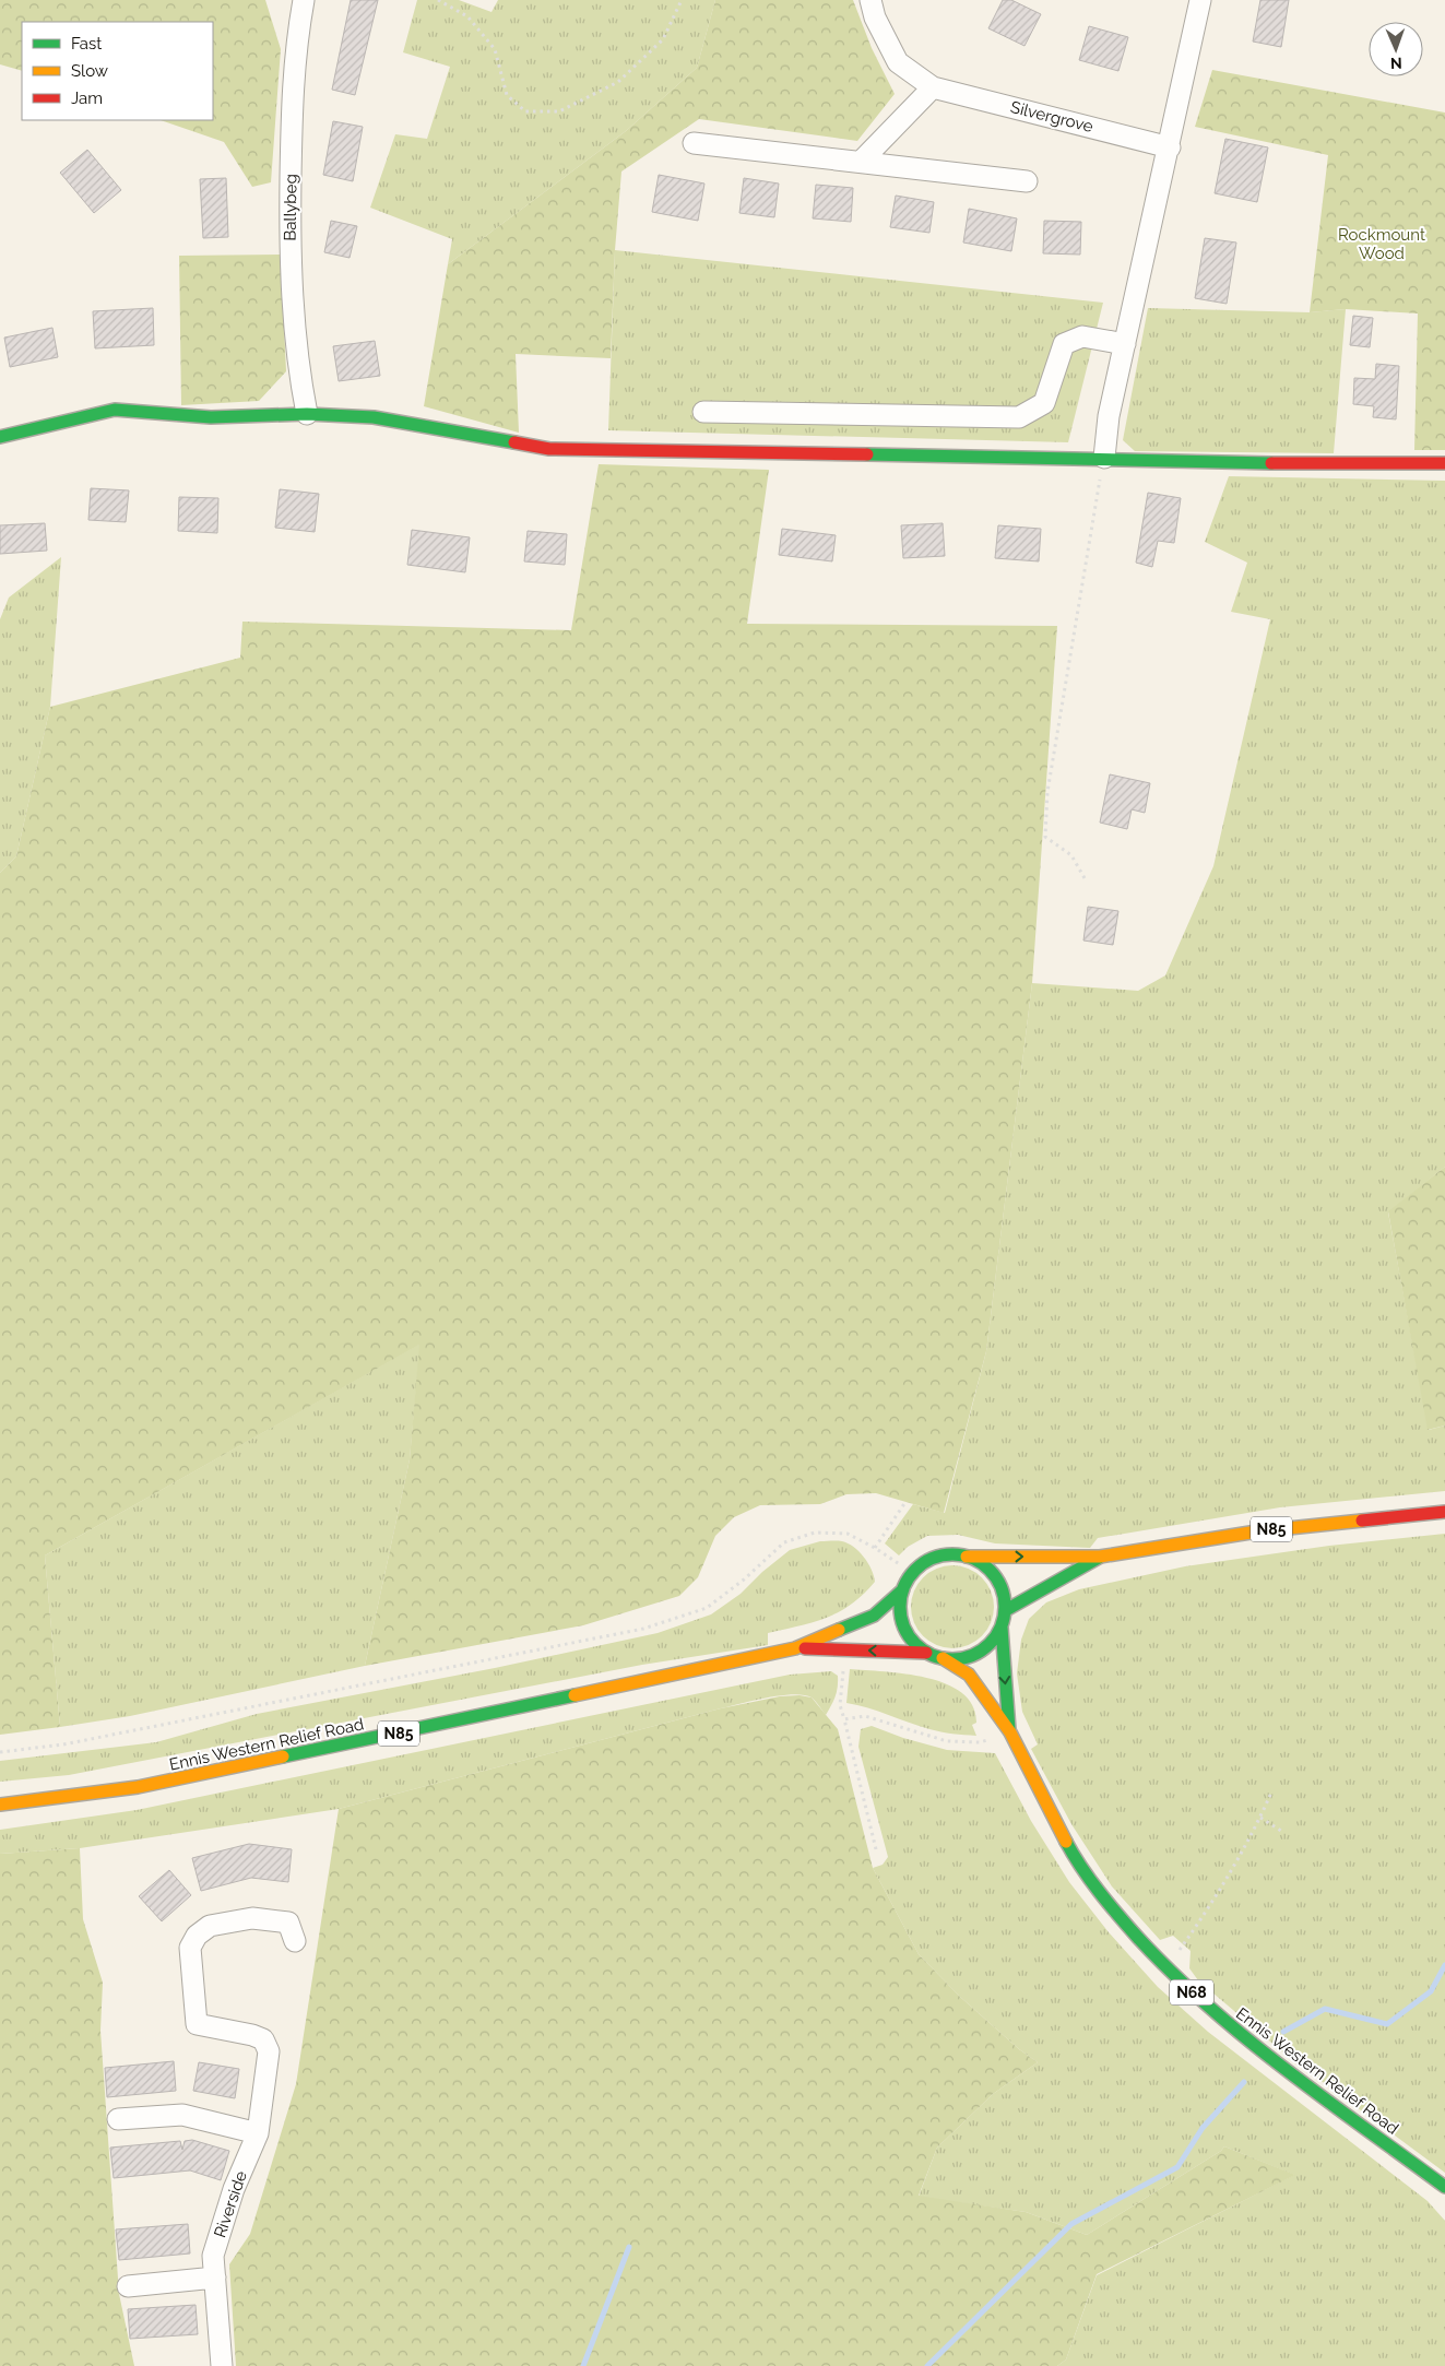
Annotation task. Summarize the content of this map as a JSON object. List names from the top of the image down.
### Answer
{
  "streets": {
    "main road": ["N85", "Ennis Western Relief Road", "N68"],
    "street": ["Silvergrove", "Ballybeg", "Riverside"]
  },
  "crossings": [
    ["N85", "Ennis Western Relief Road"]
  ],
  "parks": ["Rockmount Wood"],
  "legend": ["Fast", "Slow", "Jam"],
  "north": "bottom"
}
